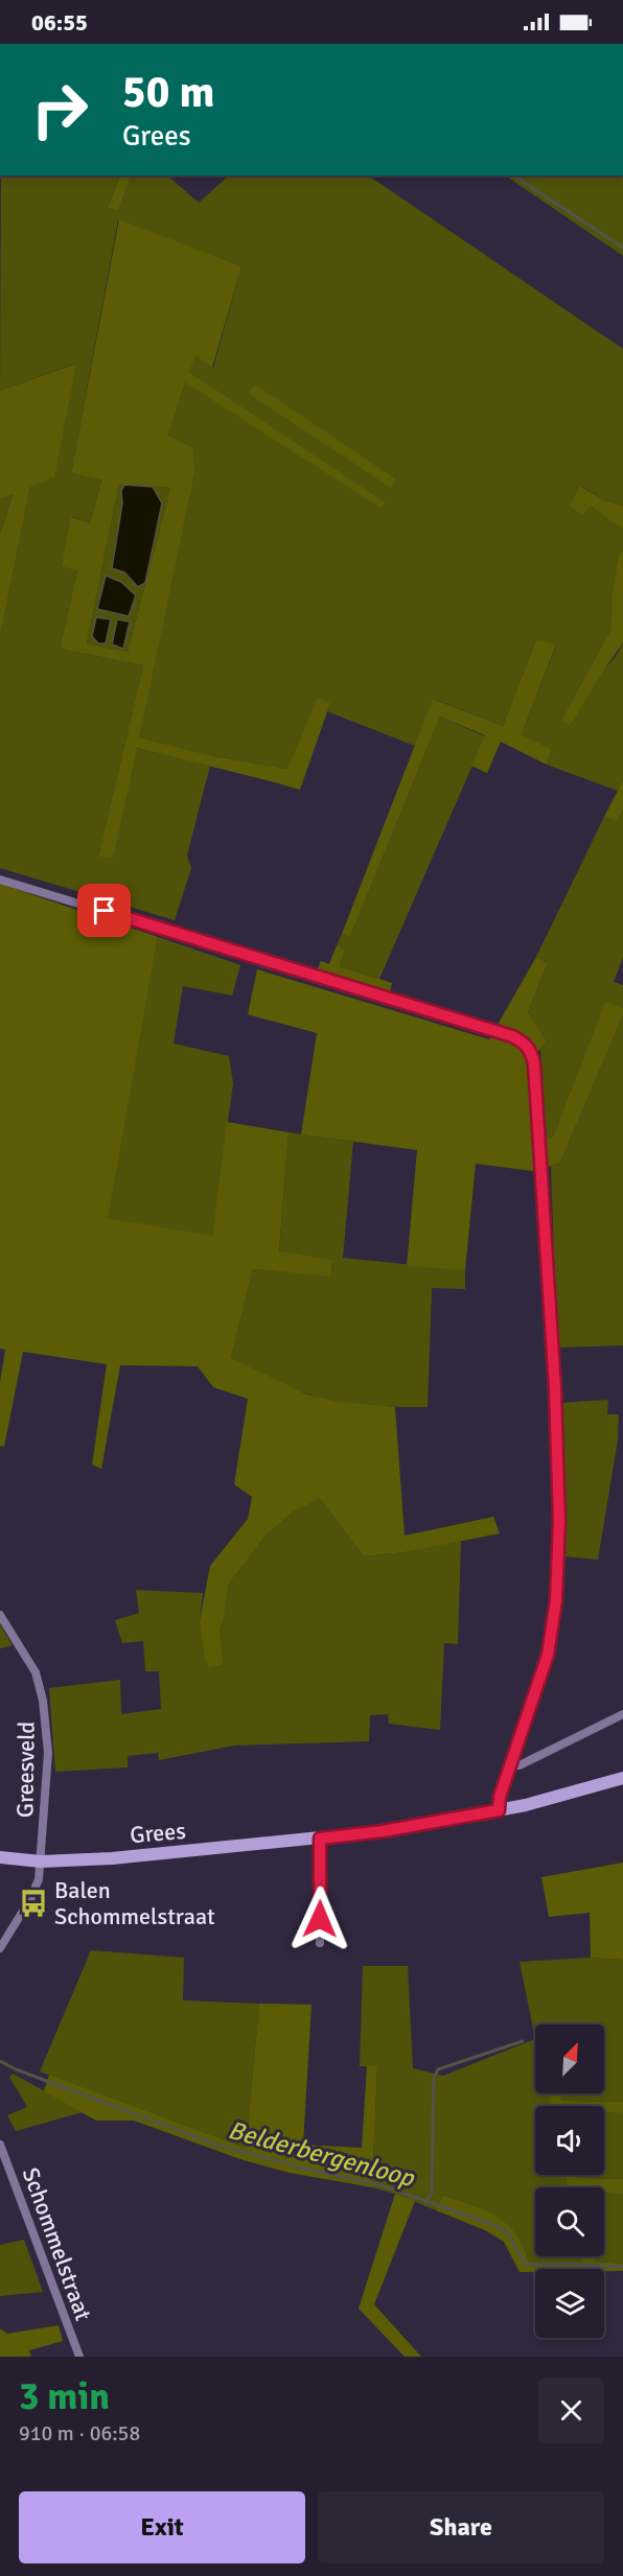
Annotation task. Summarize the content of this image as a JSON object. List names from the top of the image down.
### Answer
{
  "streets": {
    "street": ["Greesveld", "Grees", "Schommelstraat"]
  },
  "crossings": [
    ["Greesveld", "Grees"]
  ],
  "water": ["Belderbergenloop"],
  "places": {
    "bus stop": ["Balen Schommelstraat"]
  },
  "north": "top right",
  "page": {
    "status": "06:55",
    "turn": ["50 m", "Grees"],
    "heading": ["3 min", "910 m · 06:58"],
    "buttons": ["Exit", "Share"]
  }
}
